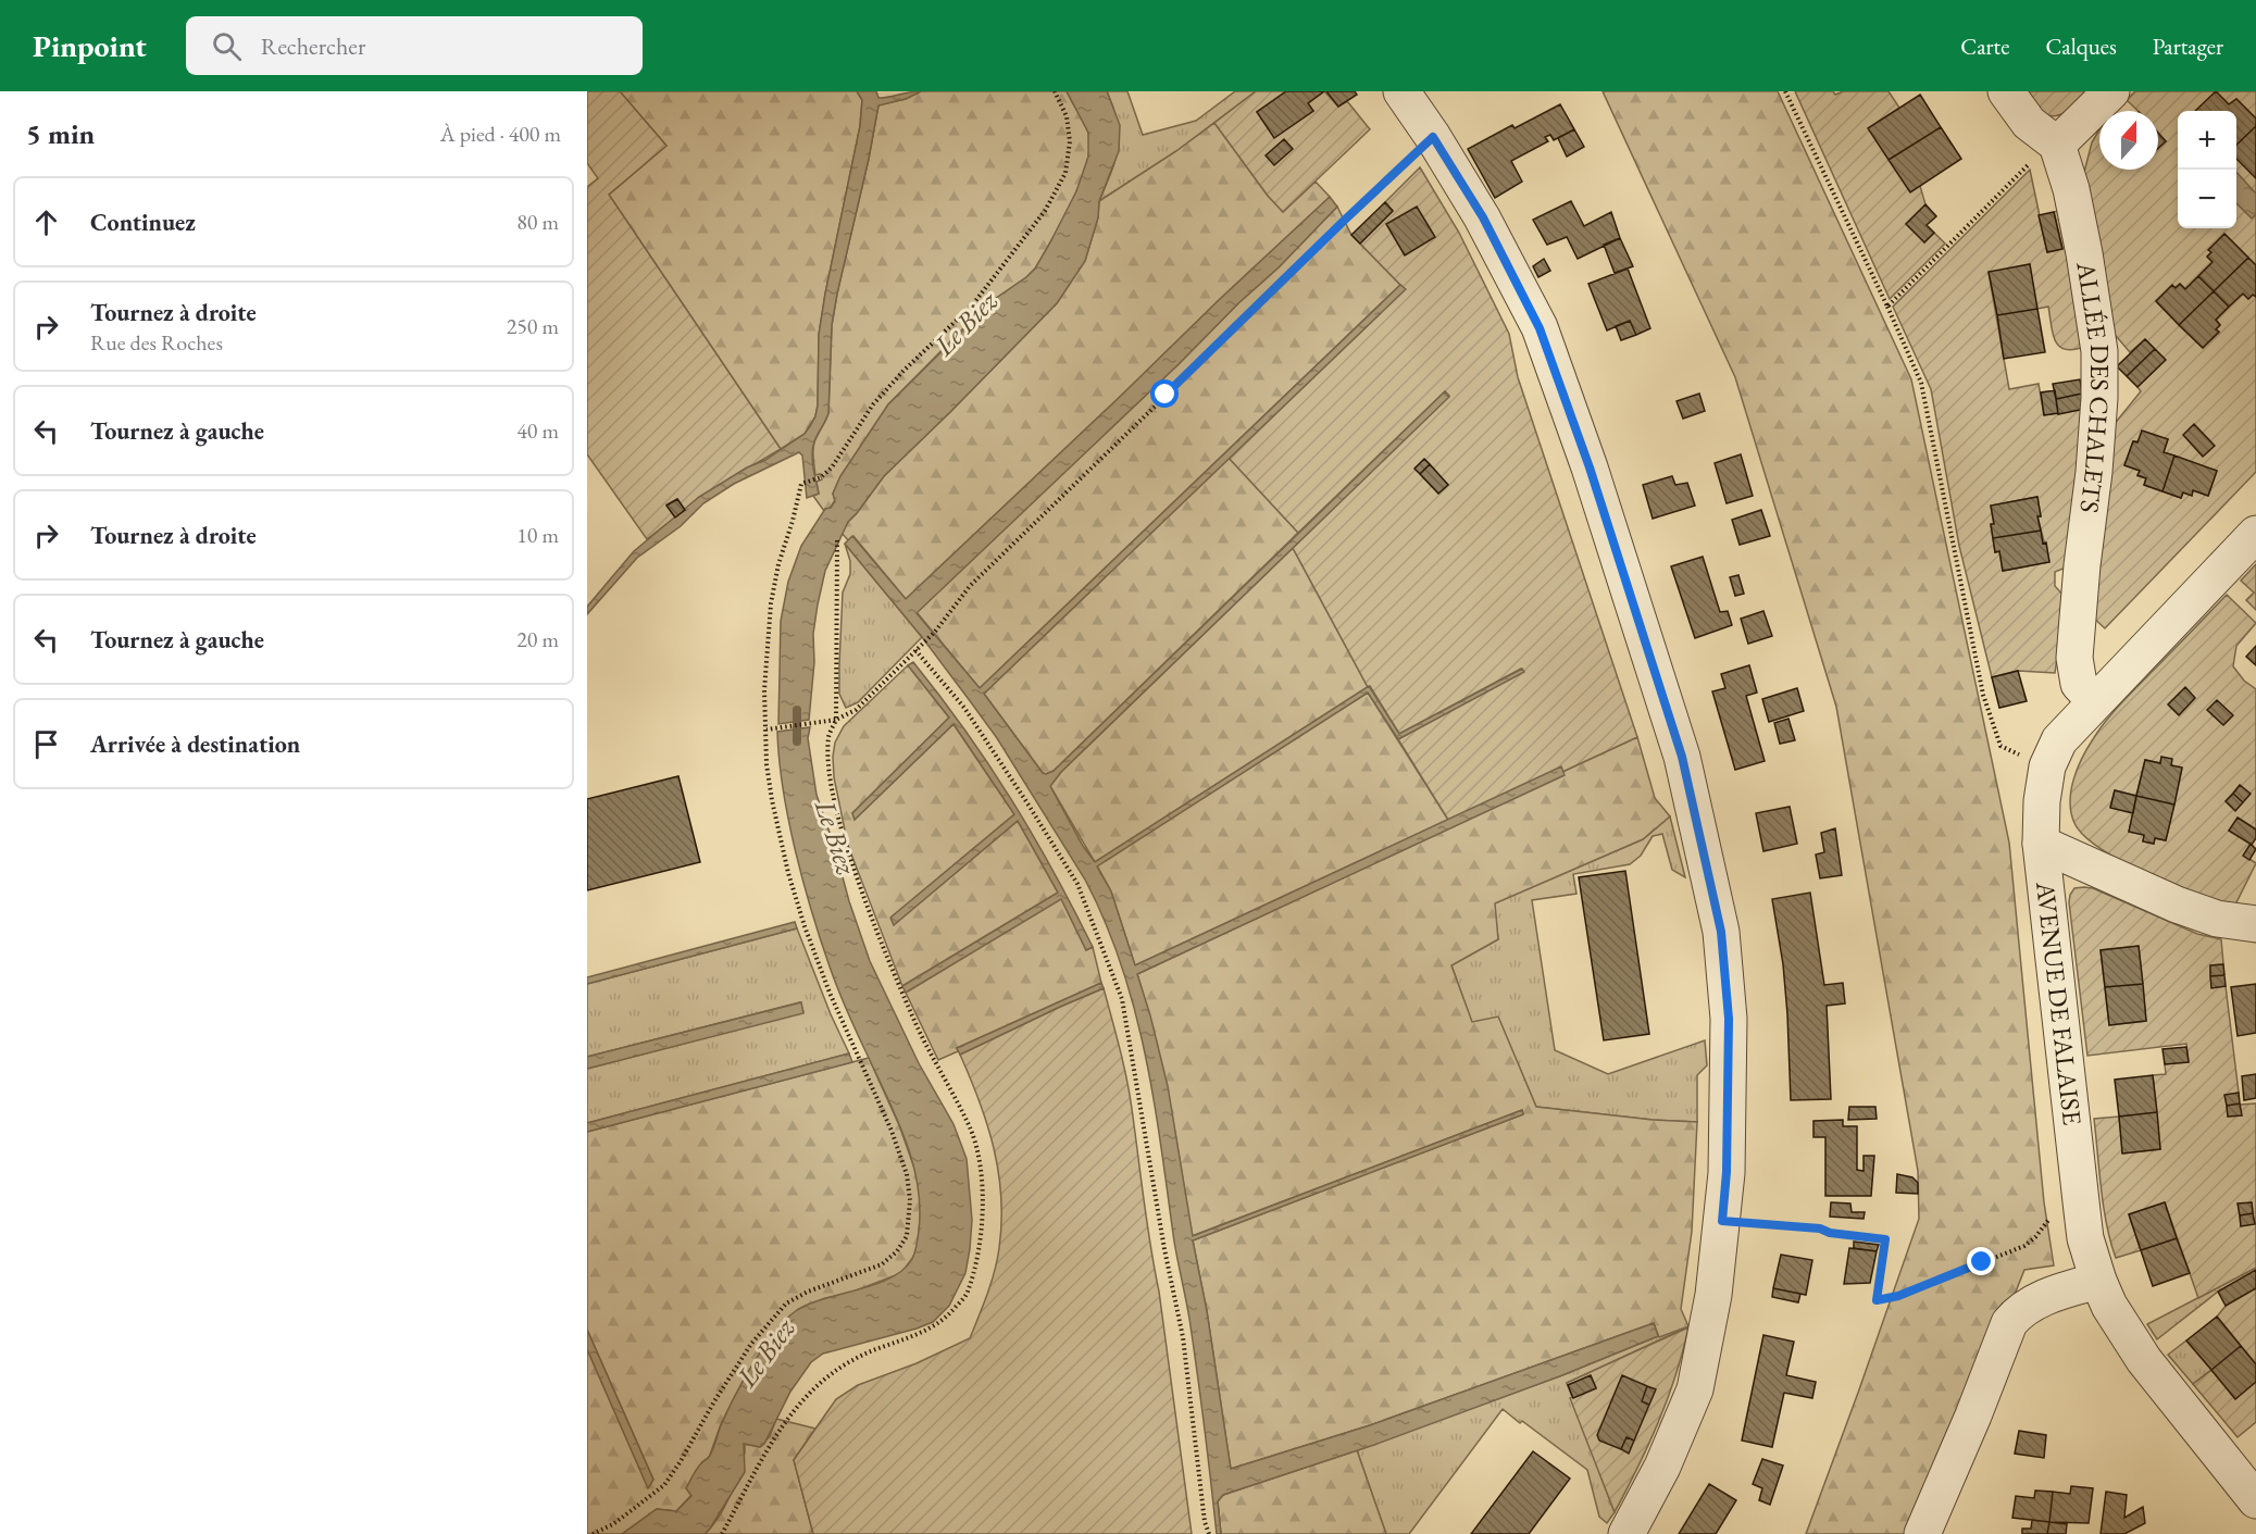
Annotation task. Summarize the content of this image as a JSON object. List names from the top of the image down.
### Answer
{
  "streets": {
    "street": ["ALLÉE DES CHALETS", "AVENUE DE FALAISE"]
  },
  "crossings": [
    ["ALLÉE DES CHALETS", "AVENUE DE FALAISE"]
  ],
  "water": ["Le Biez"],
  "north": "top",
  "page": {
    "header": "Pinpoint",
    "search": "Rechercher",
    "nav": ["Carte", "Calques", "Partager"],
    "heading": ["5 min", "À pied · 400 m"],
    "map_buttons": ["+", "−"],
    "list": [
      ["Continuez", "80 m"],
      ["Tournez à droite", "Rue des Roches", "250 m"],
      ["Tournez à gauche", "40 m"],
      ["Tournez à droite", "10 m"],
      ["Tournez à gauche", "20 m"],
      "Arrivée à destination"
    ]
  }
}
